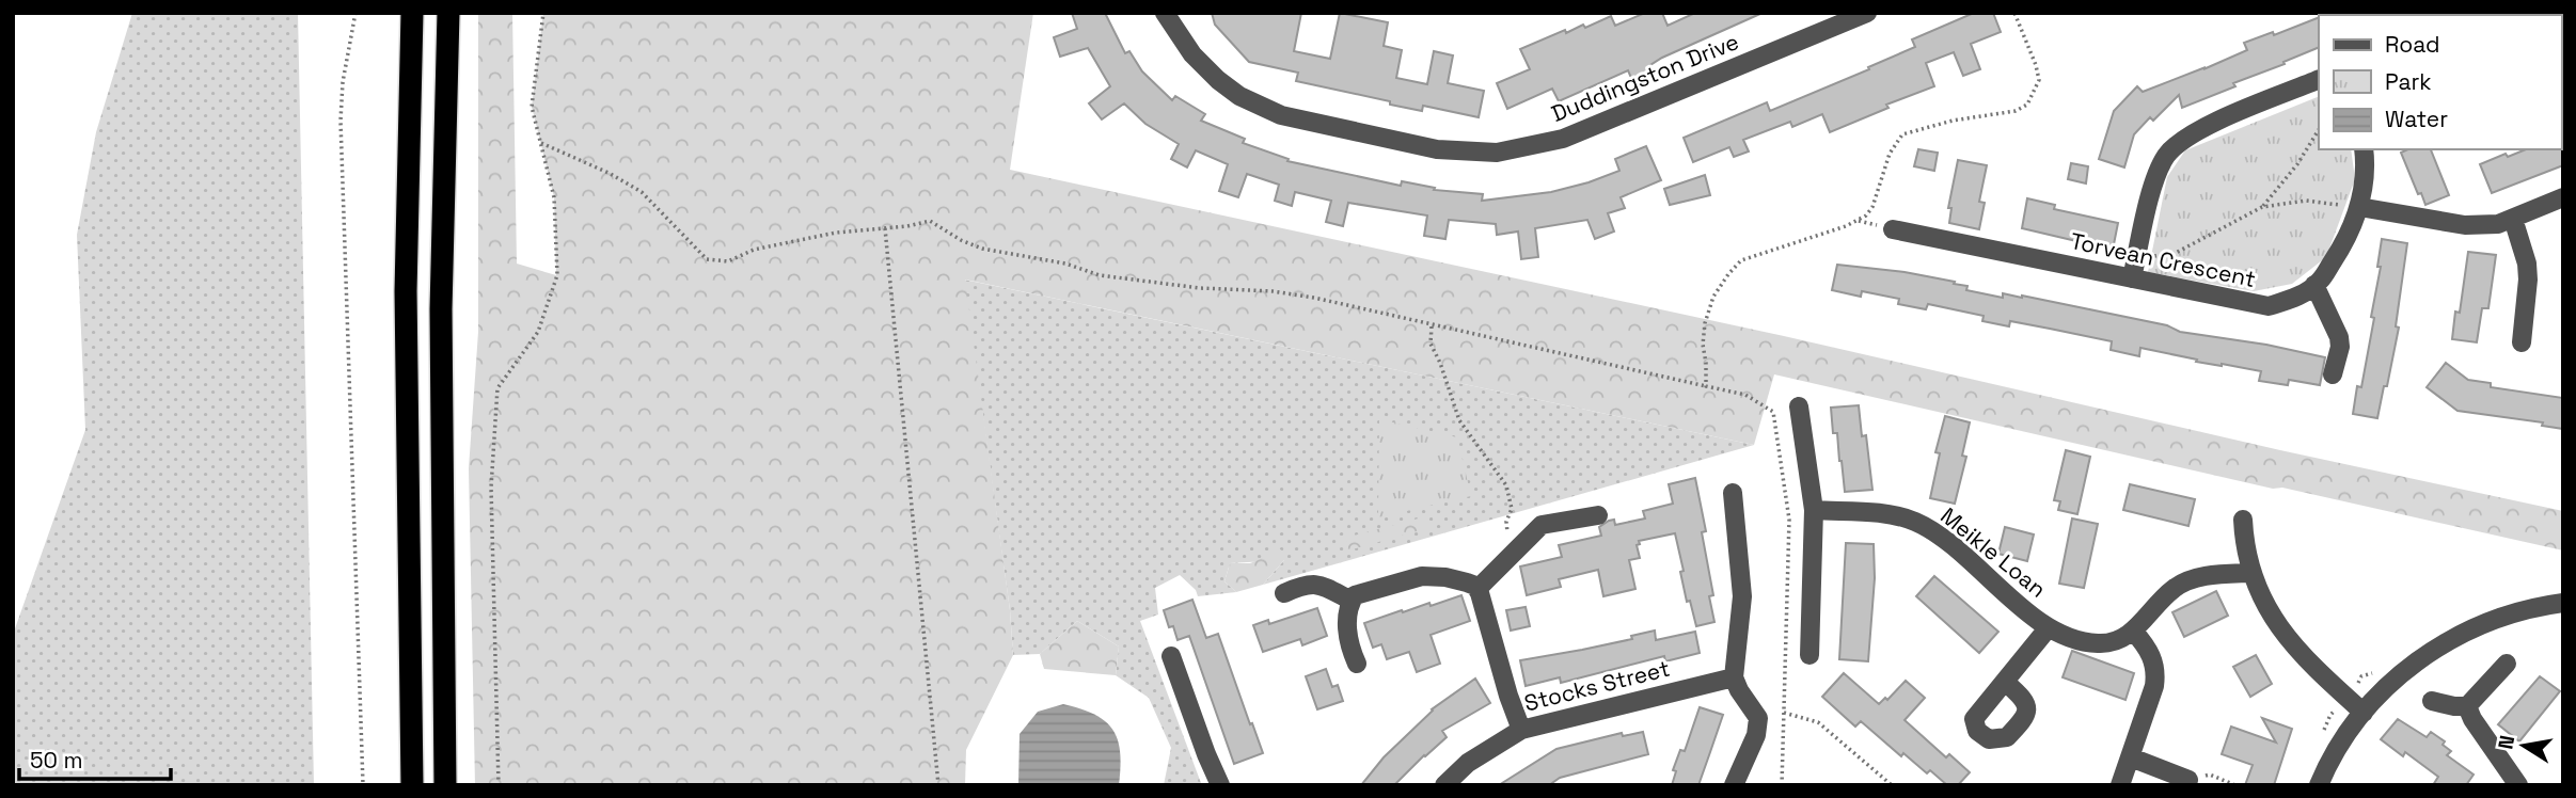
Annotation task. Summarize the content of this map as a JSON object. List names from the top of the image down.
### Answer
{
  "streets": {
    "street": [
      "Duddingston Drive",
      "Torvean Crescent",
      "Meikle Loan",
      "Stocks Street"
    ]
  },
  "legend": ["Road", "Park", "Water"],
  "scale_bar": "50 m",
  "north": "left"
}
